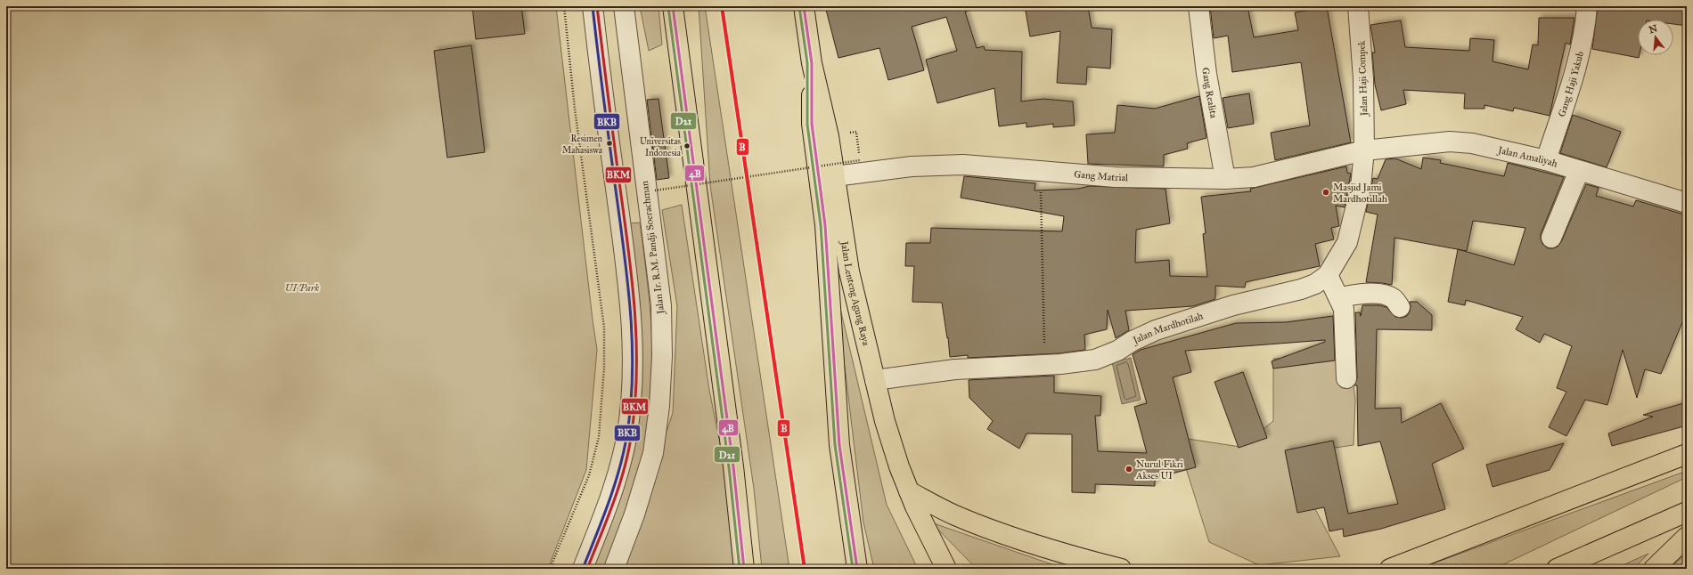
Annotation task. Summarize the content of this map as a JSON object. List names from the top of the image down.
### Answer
{
  "streets": {
    "main road": ["Jalan Lenteng Agung Raya"],
    "street": [
      "Jalan Haji Compek",
      "Gang Haji Yakub",
      "Gang Realita",
      "Jalan Amaliyah",
      "Gang Matrial",
      "Jalan Ir. R.M. Pandji Soerachman",
      "Jalan Mardhotilah"
    ]
  },
  "crossings": [
    ["Jalan Haji Compek", "Jalan Amaliyah"],
    ["Jalan Haji Compek", "Gang Matrial"],
    ["Jalan Haji Compek", "Jalan Mardhotilah"],
    ["Gang Haji Yakub", "Jalan Amaliyah"],
    ["Gang Realita", "Gang Matrial"],
    ["Jalan Amaliyah", "Gang Matrial"],
    ["Jalan Amaliyah", "Jalan Mardhotilah"],
    ["Gang Matrial", "Jalan Lenteng Agung Raya"],
    ["Gang Matrial", "Jalan Mardhotilah"],
    ["Jalan Lenteng Agung Raya", "Jalan Mardhotilah"]
  ],
  "parks": ["UI Park"],
  "places": [
    "Resimen Mahasiswa",
    "Universitas Indonesia",
    "Masjid Jami Mardhotillah",
    "Nurul Fikri Akses UI"
  ],
  "lines": [
    "transit line B",
    "transit line BKB",
    "transit line BKM",
    "transit line 4B",
    "transit line D21"
  ],
  "north": "top"
}
